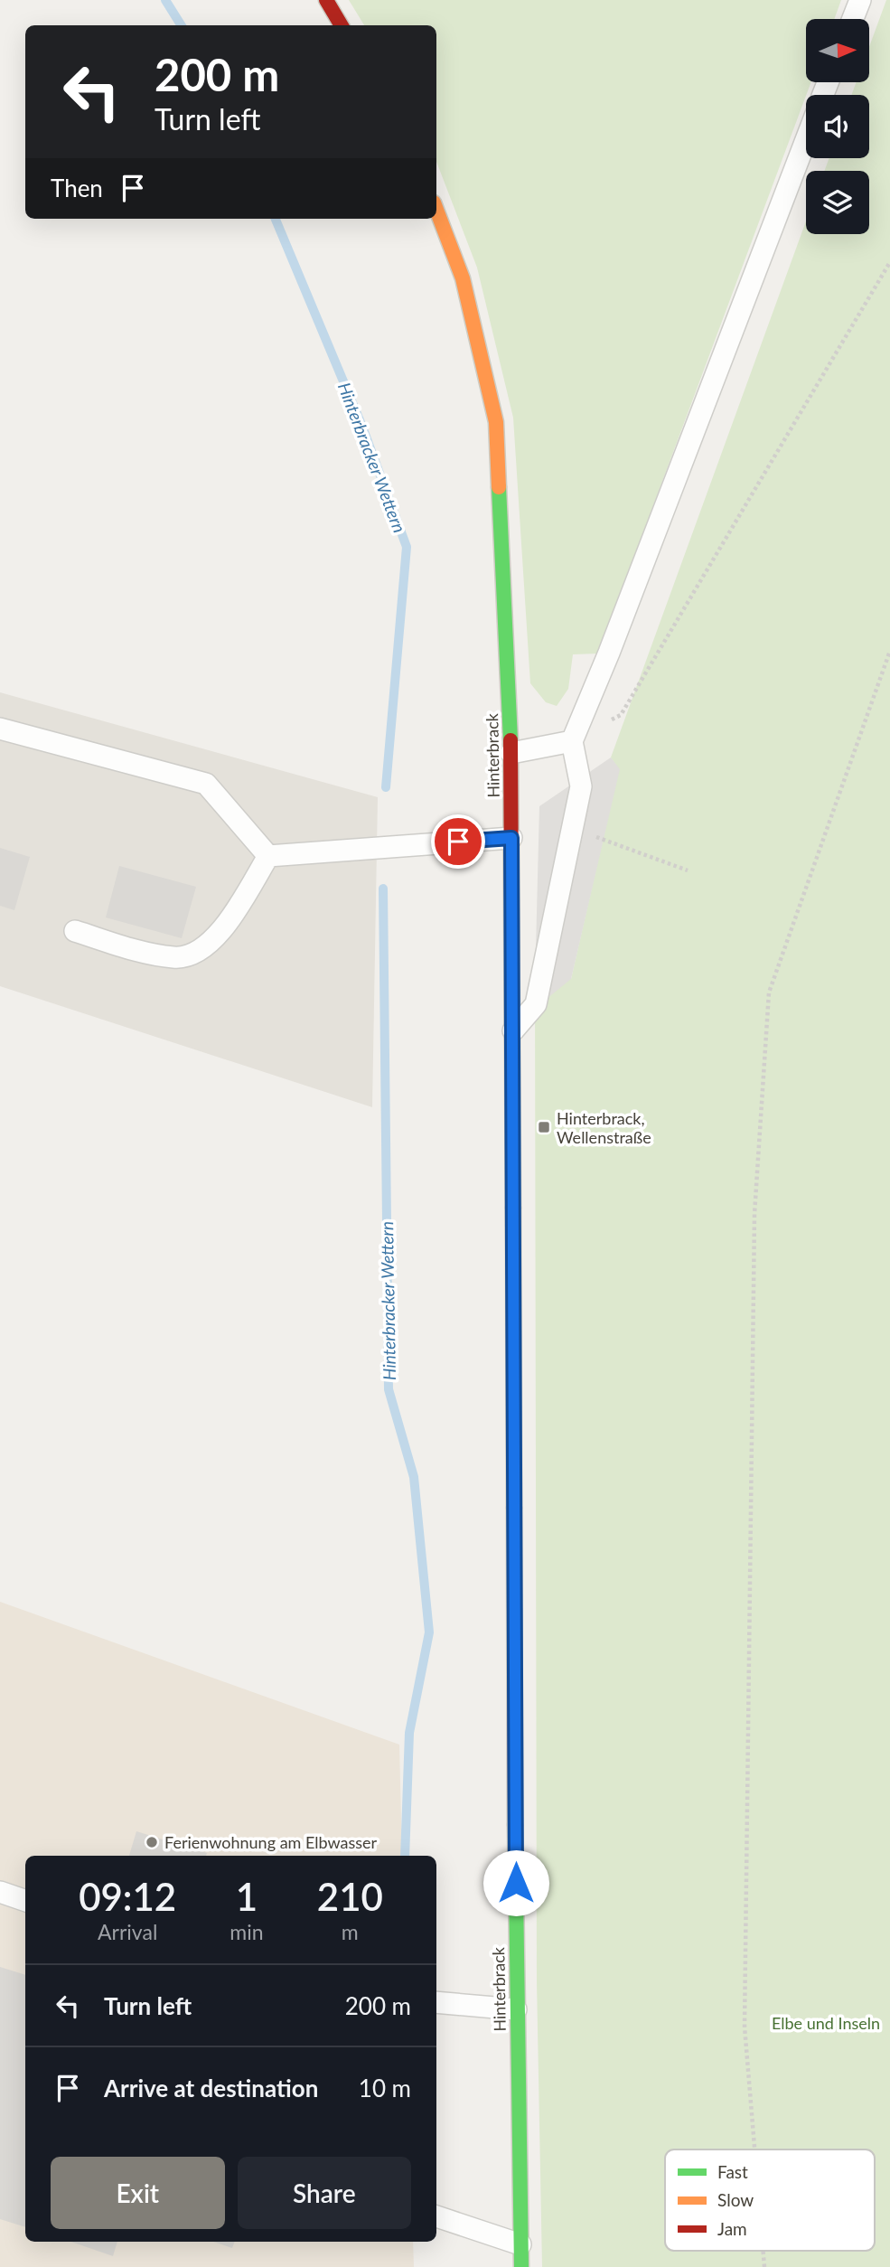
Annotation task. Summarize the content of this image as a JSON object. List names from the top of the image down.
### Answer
{
  "streets": {
    "street": ["Hinterbrack"]
  },
  "water": ["Hinterbracker Wettern"],
  "parks": ["Elbe und Inseln"],
  "places": {
    "transit": ["Hinterbrack, Wellenstraße"],
    "other": ["Ferienwohnung am Elbwasser"]
  },
  "legend": ["Fast", "Slow", "Jam"],
  "north": "right",
  "page": {
    "turn": ["200 m", "Turn left"],
    "then": "Then",
    "eta": [
      "09:12",
      "Arrival",
      "1",
      "min",
      "210",
      "m"
    ],
    "list": [
      {
        "name": "Turn left",
        "value": "200 m"
      },
      {
        "name": "Arrive at destination",
        "value": "10 m"
      }
    ],
    "buttons": ["Exit", "Share"]
  }
}
